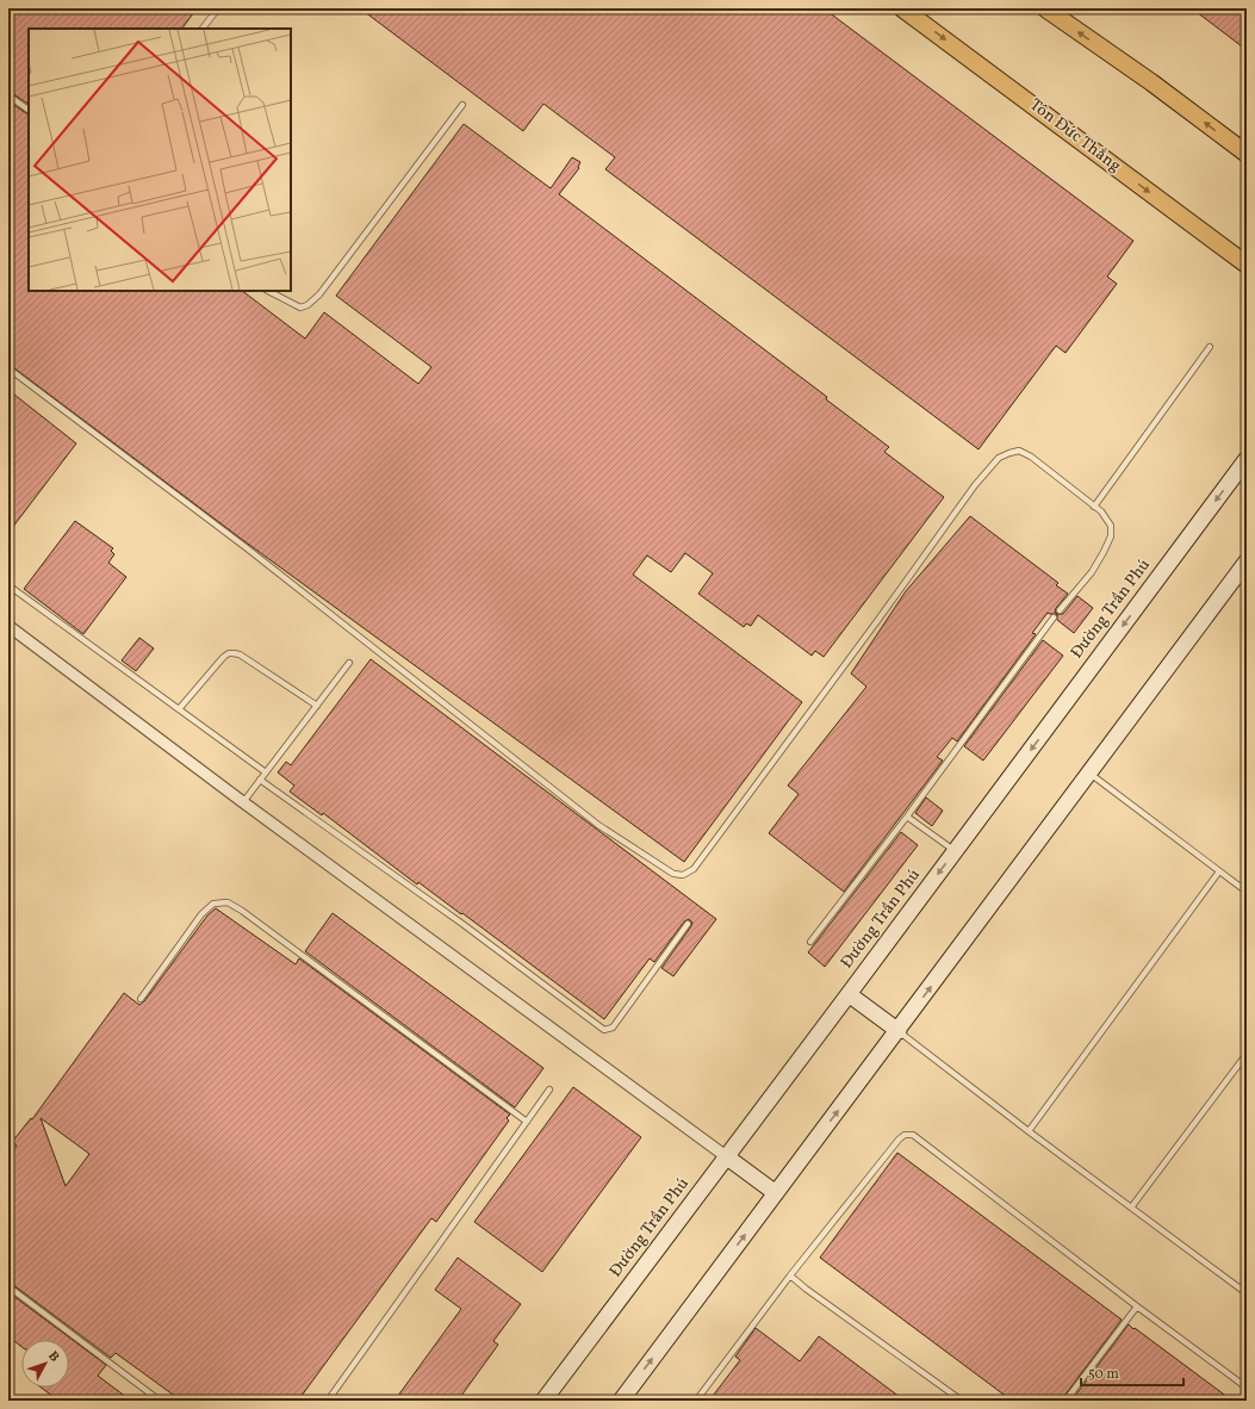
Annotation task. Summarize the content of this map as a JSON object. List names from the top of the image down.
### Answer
{
  "streets": {
    "main road": ["Tôn Đức Thắng", "Đường Trần Phú"]
  },
  "scale_bar": "50 m",
  "north": "top right"
}
